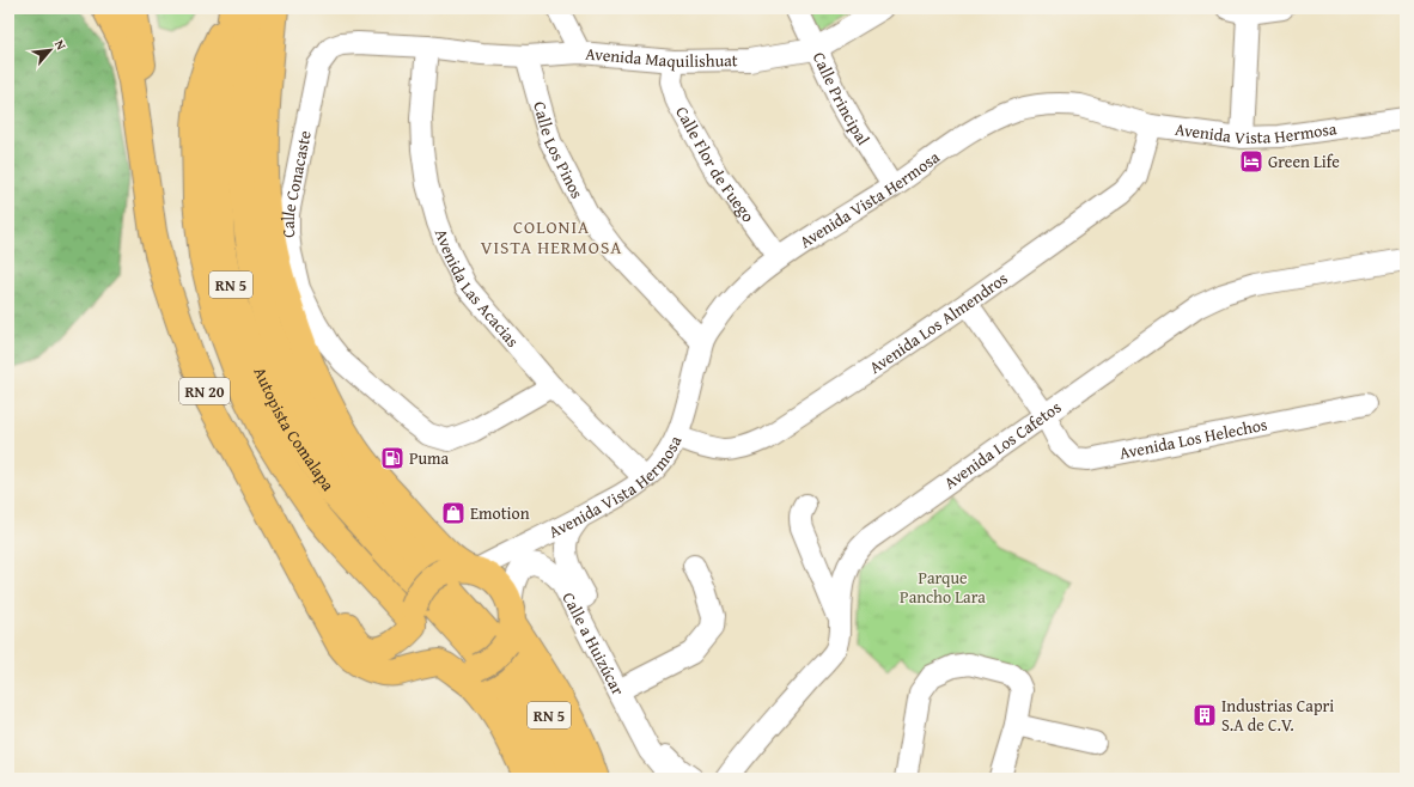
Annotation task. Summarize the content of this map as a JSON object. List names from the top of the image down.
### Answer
{
  "streets": {
    "highway": ["RN 5", "RN 20", "Autopista Comalapa"],
    "street": [
      "Avenida Maquilishuat",
      "Calle Principal",
      "Avenida Vista Hermosa",
      "Calle Los Pinos",
      "Calle Flor de Fuego",
      "Calle Conacaste",
      "Avenida Las Acacias",
      "Avenida Los Almendros",
      "Avenida Los Helechos",
      "Avenida Los Cafetos",
      "Calle a Huizúcar"
    ]
  },
  "crossings": [
    ["Avenida Maquilishuat", "Calle Principal"],
    ["Avenida Maquilishuat", "Calle Los Pinos"],
    ["Avenida Maquilishuat", "Calle Flor de Fuego"],
    ["Avenida Maquilishuat", "Calle Conacaste"],
    ["Avenida Maquilishuat", "Avenida Las Acacias"],
    ["Calle Principal", "Avenida Vista Hermosa"],
    ["Avenida Vista Hermosa", "Calle Los Pinos"],
    ["Avenida Vista Hermosa", "Calle Flor de Fuego"],
    ["Avenida Vista Hermosa", "Avenida Las Acacias"],
    ["Avenida Vista Hermosa", "Avenida Los Almendros"],
    ["Avenida Vista Hermosa", "RN 20"],
    ["Avenida Vista Hermosa", "Calle a Huizúcar"],
    ["Calle Conacaste", "Avenida Las Acacias"],
    ["Avenida Los Almendros", "Avenida Los Helechos"],
    ["RN 20", "Calle a Huizúcar"],
    ["Avenida Los Helechos", "Avenida Los Cafetos"]
  ],
  "districts": ["COLONIA VISTA HERMOSA"],
  "parks": ["Parque Pancho Lara"],
  "places": {
    "hotel": ["Green Life"],
    "fuel station": ["Puma"],
    "shop": ["Emotion"],
    "building": ["Industrias Capri S.A de C.V."]
  },
  "north": "top right"
}
